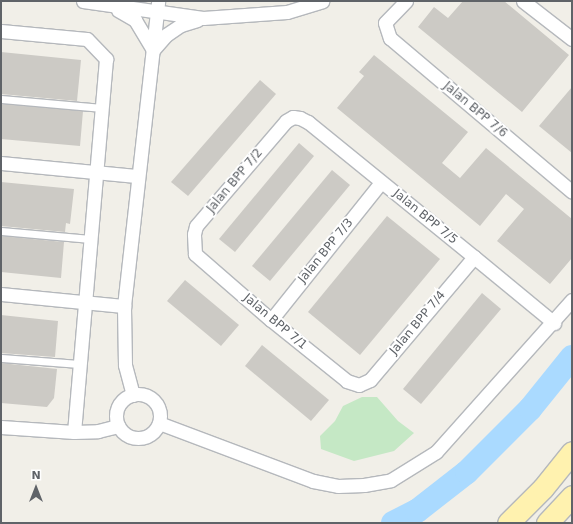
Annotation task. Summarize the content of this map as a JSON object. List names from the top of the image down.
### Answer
{
  "streets": {
    "street": [
      "Jalan BPP 7/6",
      "Jalan BPP 7/2",
      "Jalan BPP 7/5",
      "Jalan BPP 7/3",
      "Jalan BPP 7/1",
      "Jalan BPP 7/4"
    ]
  },
  "crossings": [
    ["Jalan BPP 7/2", "Jalan BPP 7/5"],
    ["Jalan BPP 7/2", "Jalan BPP 7/1"],
    ["Jalan BPP 7/5", "Jalan BPP 7/3"],
    ["Jalan BPP 7/5", "Jalan BPP 7/4"],
    ["Jalan BPP 7/3", "Jalan BPP 7/1"],
    ["Jalan BPP 7/1", "Jalan BPP 7/4"]
  ],
  "north": "top"
}
